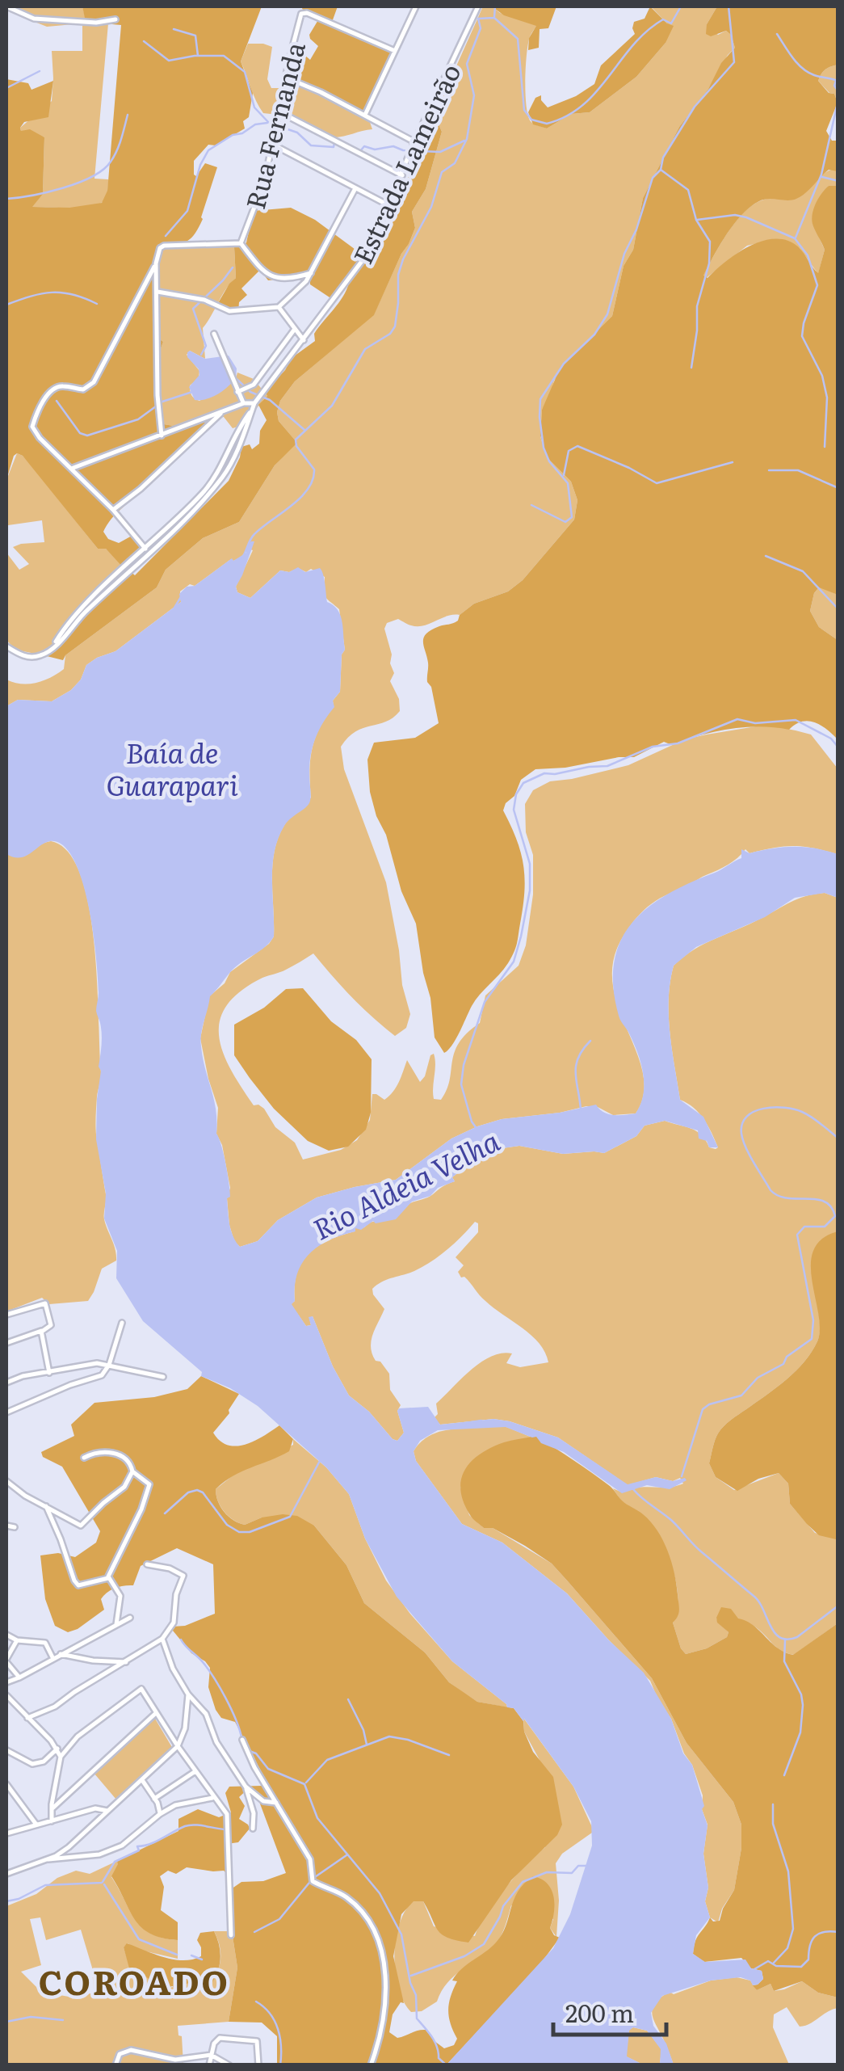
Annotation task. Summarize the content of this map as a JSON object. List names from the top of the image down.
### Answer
{
  "streets": {
    "street": ["Rua Fernanda", "Estrada Lameirão"]
  },
  "districts": ["COROADO"],
  "water": ["Baía de Guarapari", "Rio Aldeia Velha"],
  "scale_bar": "200 m"
}
